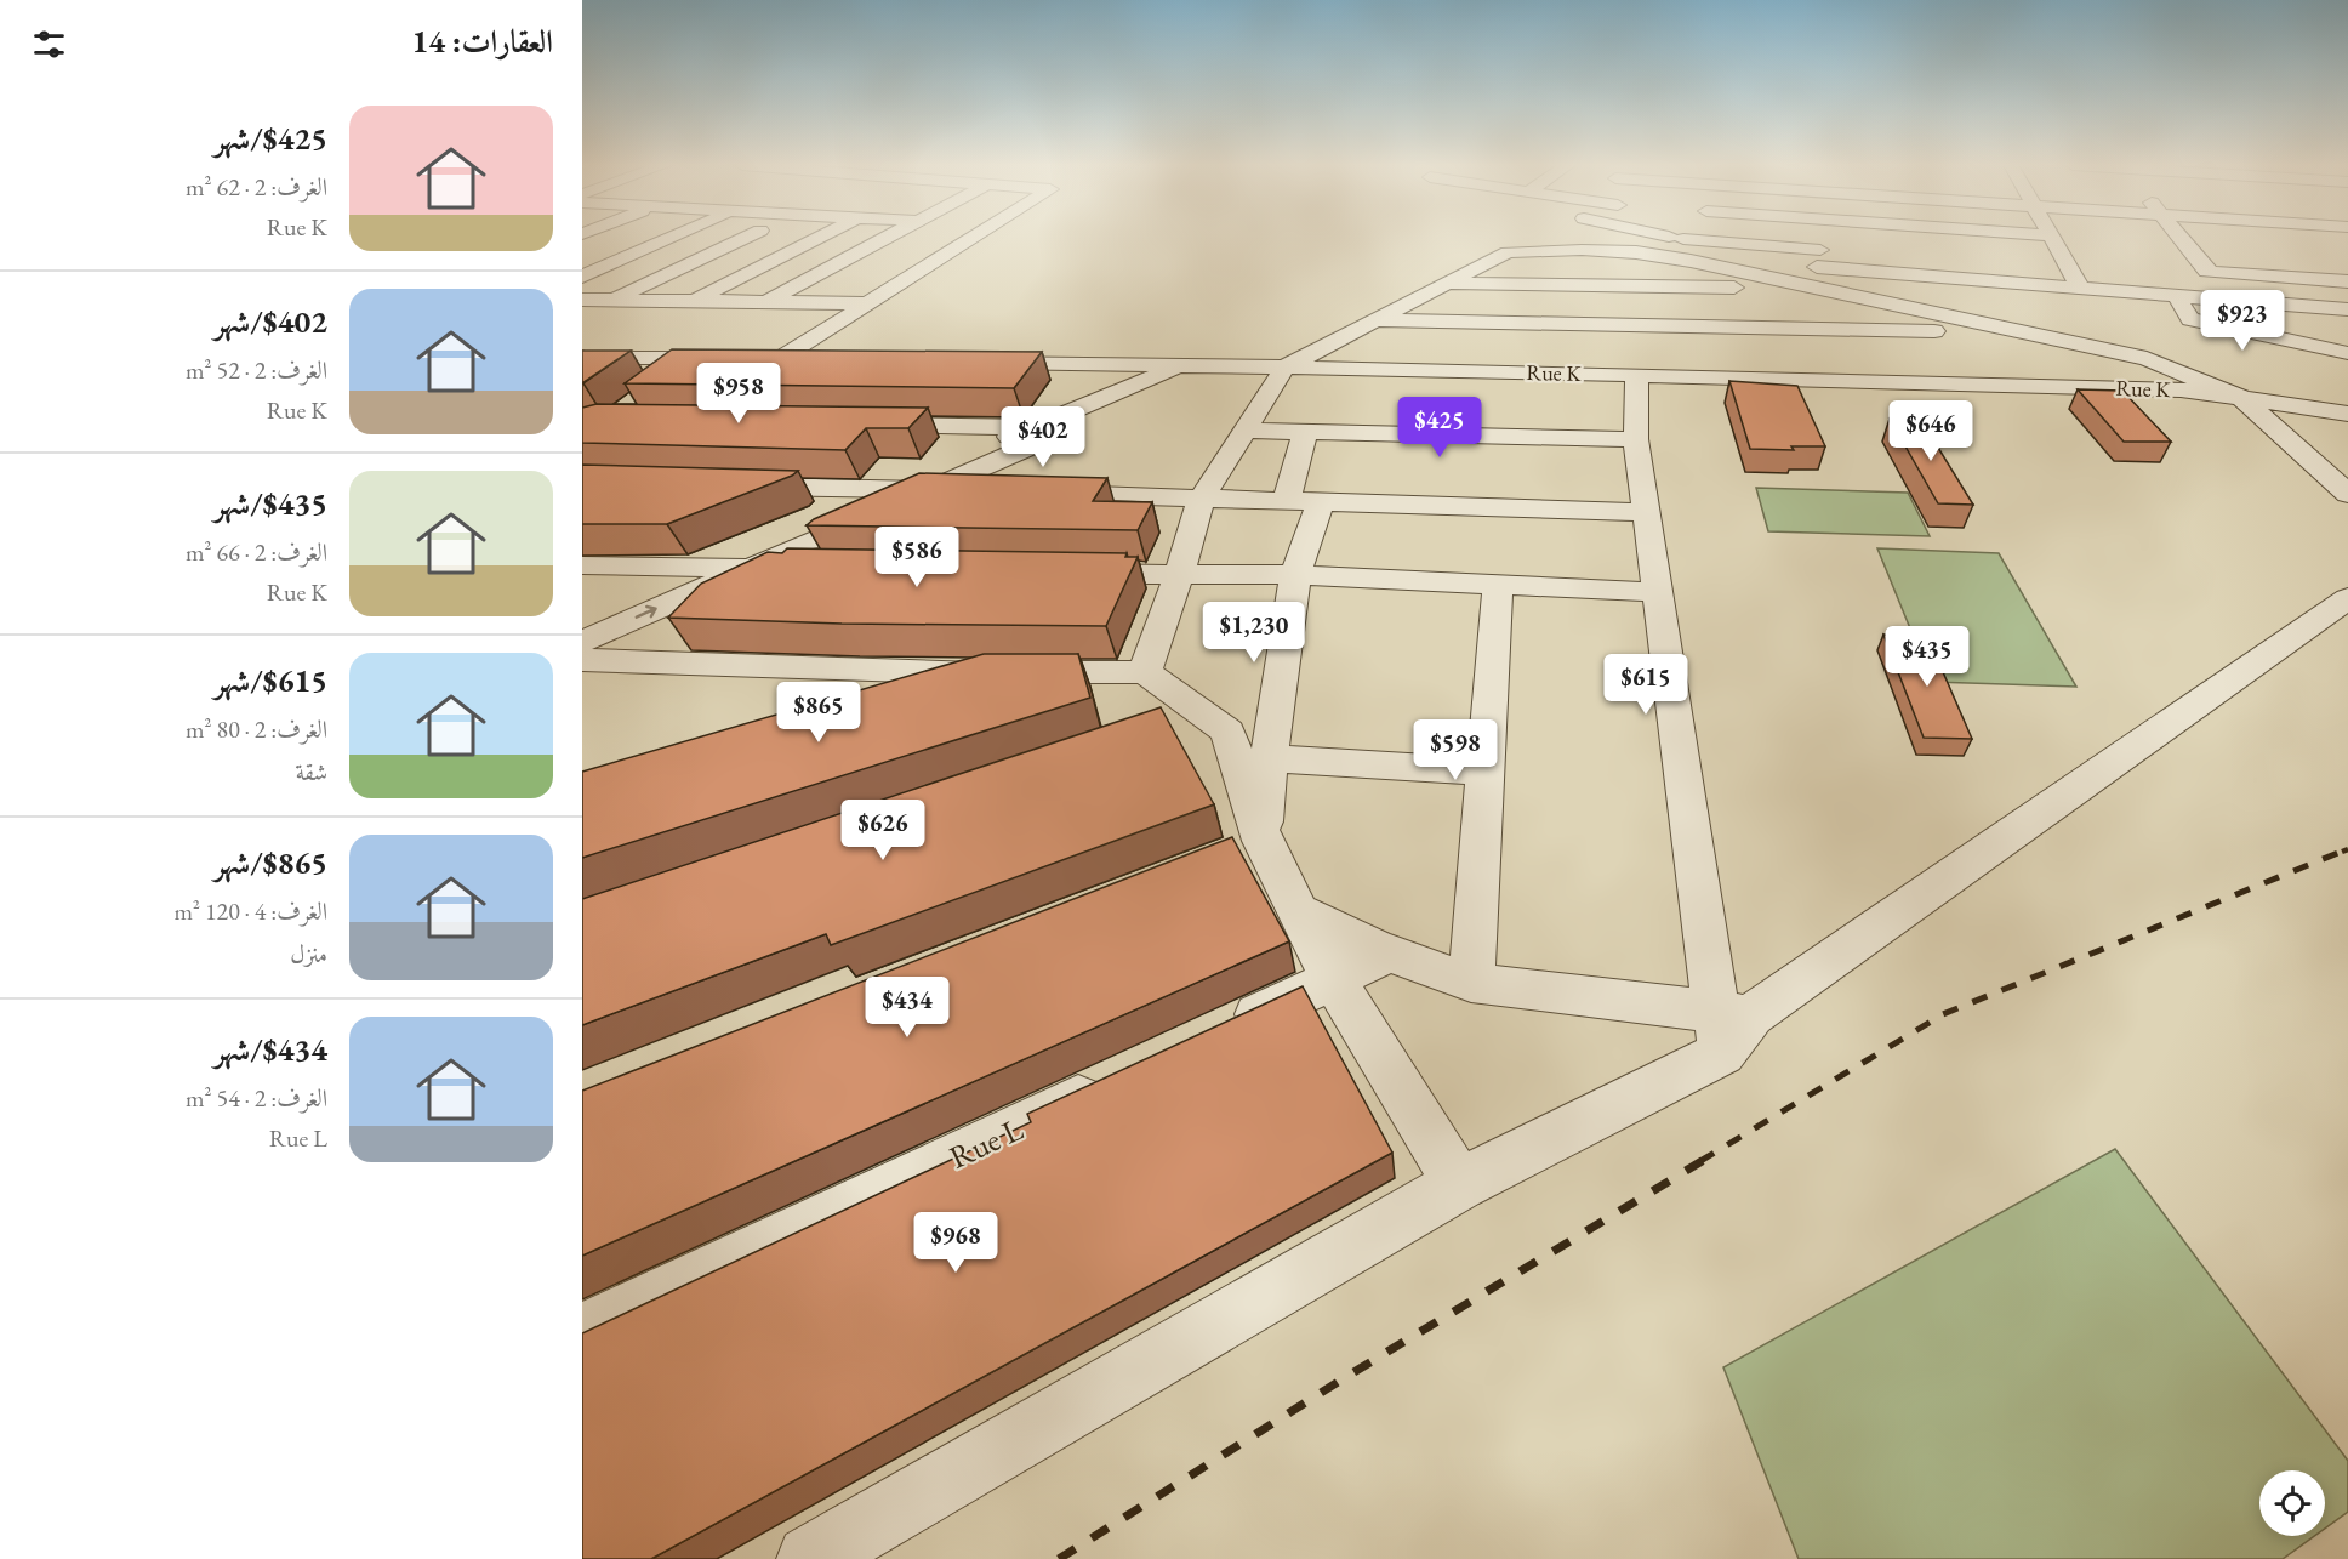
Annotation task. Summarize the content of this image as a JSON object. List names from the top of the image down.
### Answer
{
  "streets": {
    "street": ["Rue K", "Rue L"]
  },
  "page": {
    "heading": "العقارات: 14",
    "list": [
      {
        "name": "$425/شهر",
        "note": "الغرف: 2 · 62 m² · Rue K"
      },
      {
        "name": "$402/شهر",
        "note": "الغرف: 2 · 52 m² · Rue K"
      },
      {
        "name": "$435/شهر",
        "note": "الغرف: 2 · 66 m² · Rue K"
      },
      {
        "name": "$615/شهر",
        "note": "الغرف: 2 · 80 m² · شقة"
      },
      {
        "name": "$865/شهر",
        "note": "الغرف: 4 · 120 m² · منزل"
      },
      {
        "name": "$434/شهر",
        "note": "الغرف: 2 · 54 m² · Rue L"
      }
    ],
    "price": [
      "$923",
      "$958",
      "$425",
      "$646",
      "$402",
      "$586",
      "$1,230",
      "$435",
      "$615",
      "$865",
      "$598",
      "$626",
      "$434",
      "$968"
    ]
  }
}
